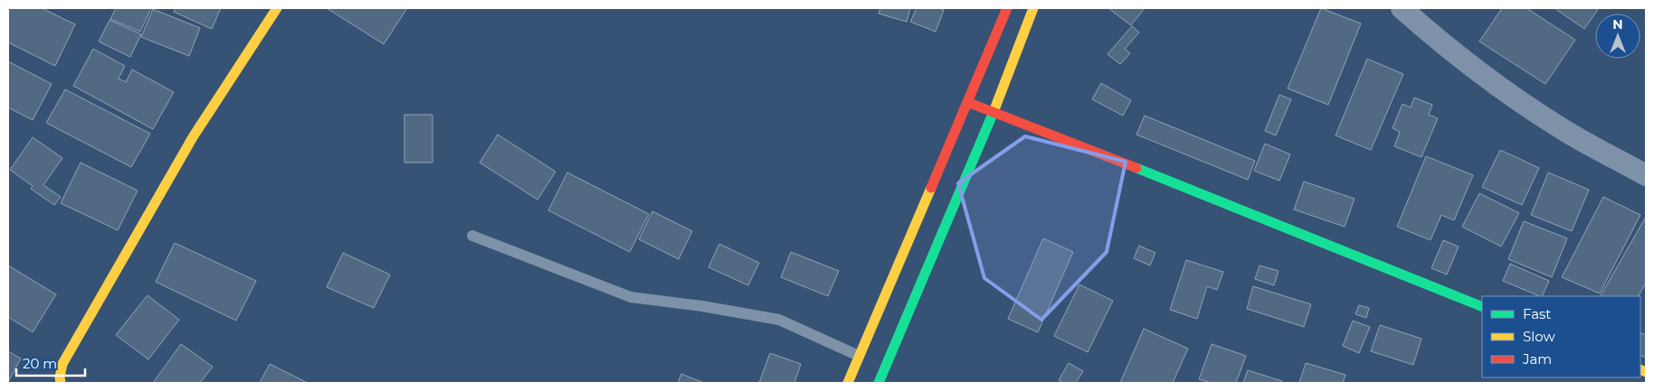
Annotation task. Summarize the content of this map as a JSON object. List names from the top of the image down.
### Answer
{
  "legend": ["Fast", "Slow", "Jam"],
  "scale_bar": "20 m",
  "north": "top"
}
